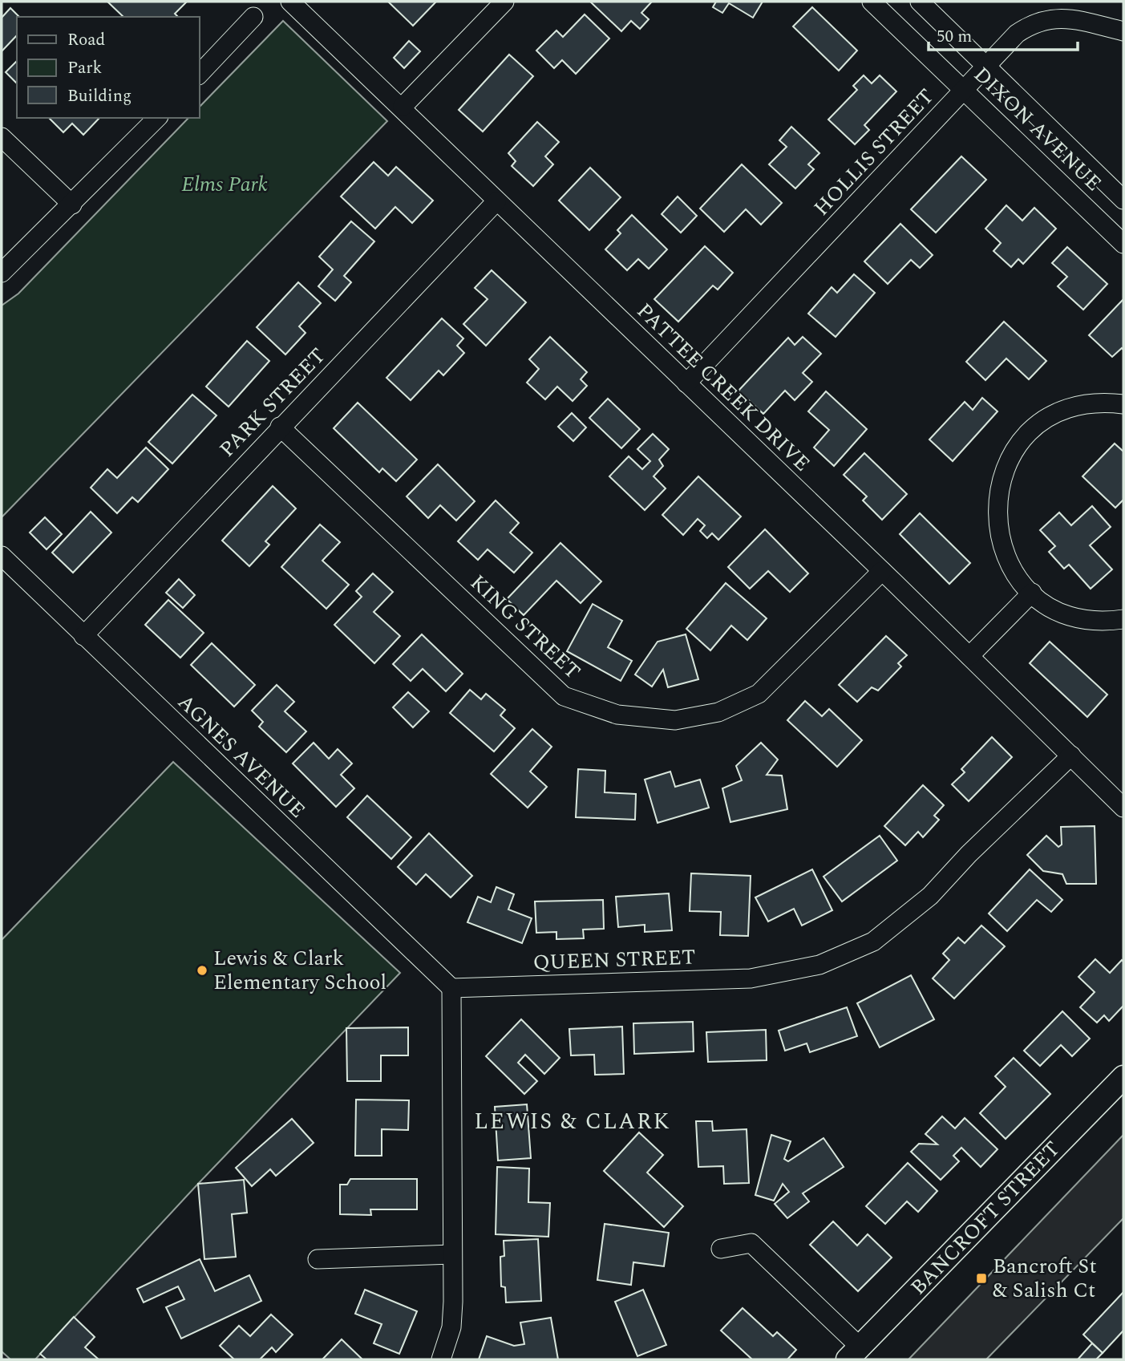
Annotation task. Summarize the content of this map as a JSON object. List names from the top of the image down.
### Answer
{
  "streets": {
    "street": [
      "DIXON AVENUE",
      "HOLLIS STREET",
      "PATTEE CREEK DRIVE",
      "PARK STREET",
      "KING STREET",
      "AGNES AVENUE",
      "QUEEN STREET",
      "BANCROFT STREET"
    ]
  },
  "crossings": [
    ["DIXON AVENUE", "HOLLIS STREET"],
    ["HOLLIS STREET", "PATTEE CREEK DRIVE"],
    ["PATTEE CREEK DRIVE", "PARK STREET"],
    ["PATTEE CREEK DRIVE", "KING STREET"],
    ["PATTEE CREEK DRIVE", "QUEEN STREET"],
    ["PARK STREET", "KING STREET"],
    ["PARK STREET", "AGNES AVENUE"],
    ["AGNES AVENUE", "QUEEN STREET"]
  ],
  "districts": ["LEWIS & CLARK"],
  "parks": ["Elms Park"],
  "places": {
    "other": ["Lewis & Clark Elementary School"],
    "transit": ["Bancroft St & Salish Ct"]
  },
  "legend": ["Road", "Park", "Building"],
  "scale_bar": "50 m"
}
